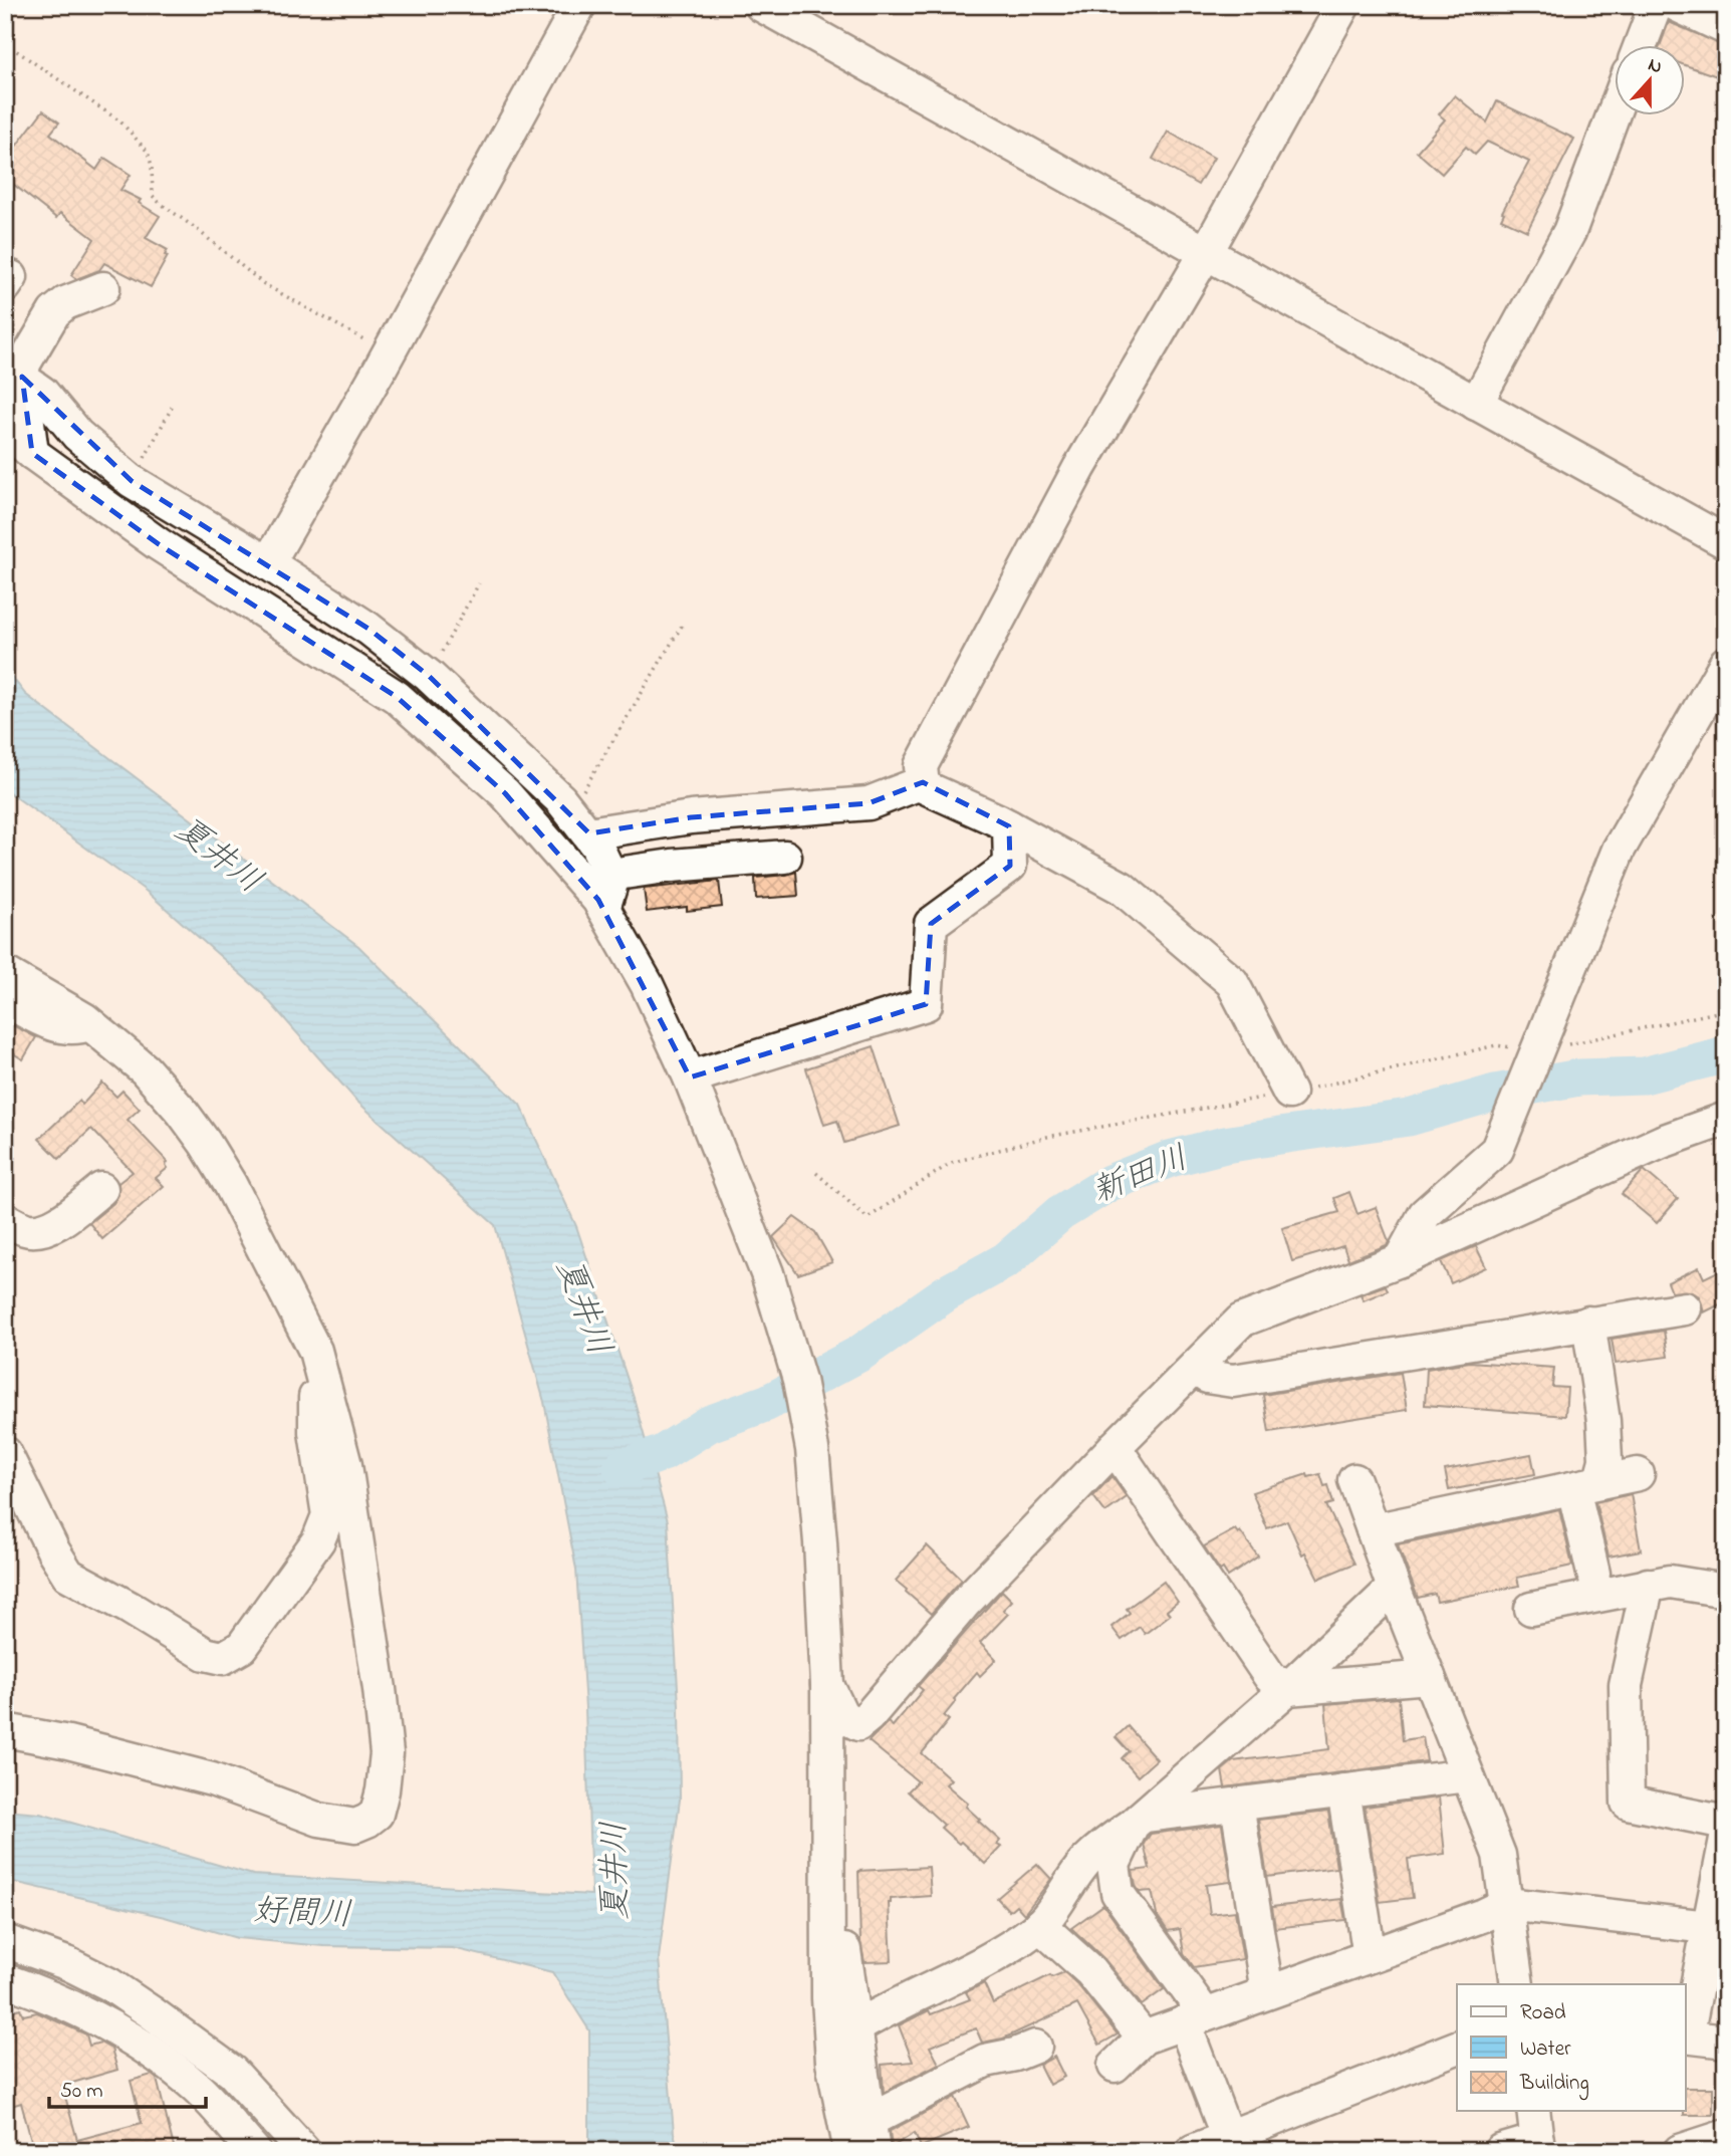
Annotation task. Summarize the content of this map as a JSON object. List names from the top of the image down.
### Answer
{
  "water": ["夏井川", "新田川", "好間川"],
  "legend": ["Road", "Water", "Building"],
  "scale_bar": "50 m",
  "north": "top"
}
